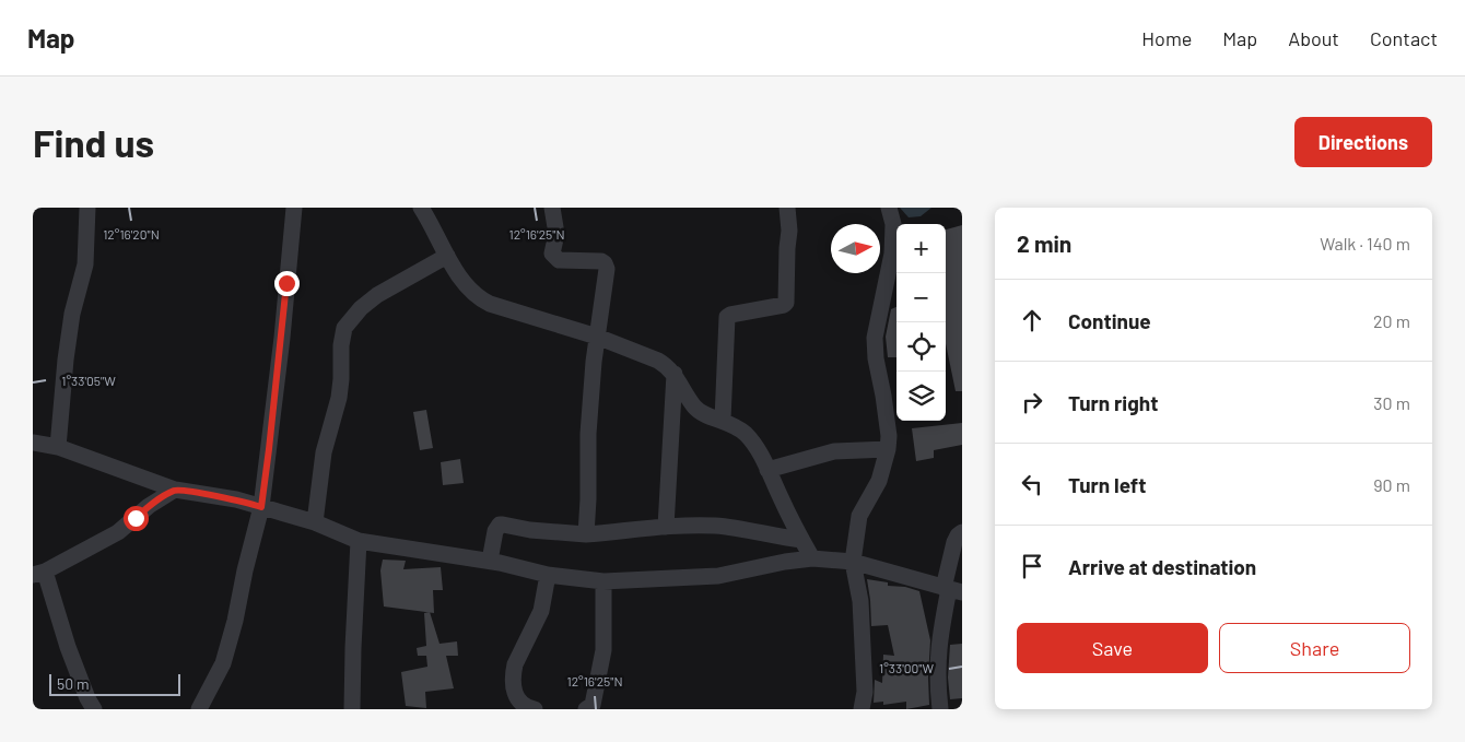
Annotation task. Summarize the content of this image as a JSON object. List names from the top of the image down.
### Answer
{
  "scale_bar": "50 m",
  "north": "right",
  "page": {
    "header": "Map",
    "nav": [
      "Home",
      "Map",
      "About",
      "Contact"
    ],
    "buttons": [
      "Directions",
      ["Save", "Share"]
    ],
    "title": "Find us",
    "heading": ["2 min", "Walk · 140 m"],
    "map_buttons": ["+", "−"],
    "list": [
      ["Continue", "20 m"],
      ["Turn right", "30 m"],
      ["Turn left", "90 m"],
      "Arrive at destination"
    ],
    "scale": "50 m"
  },
  "coordinates": [
    "12°16'20\"N",
    "12°16'25\"N",
    "1°33'05\"W",
    "1°33'00\"W"
  ]
}
